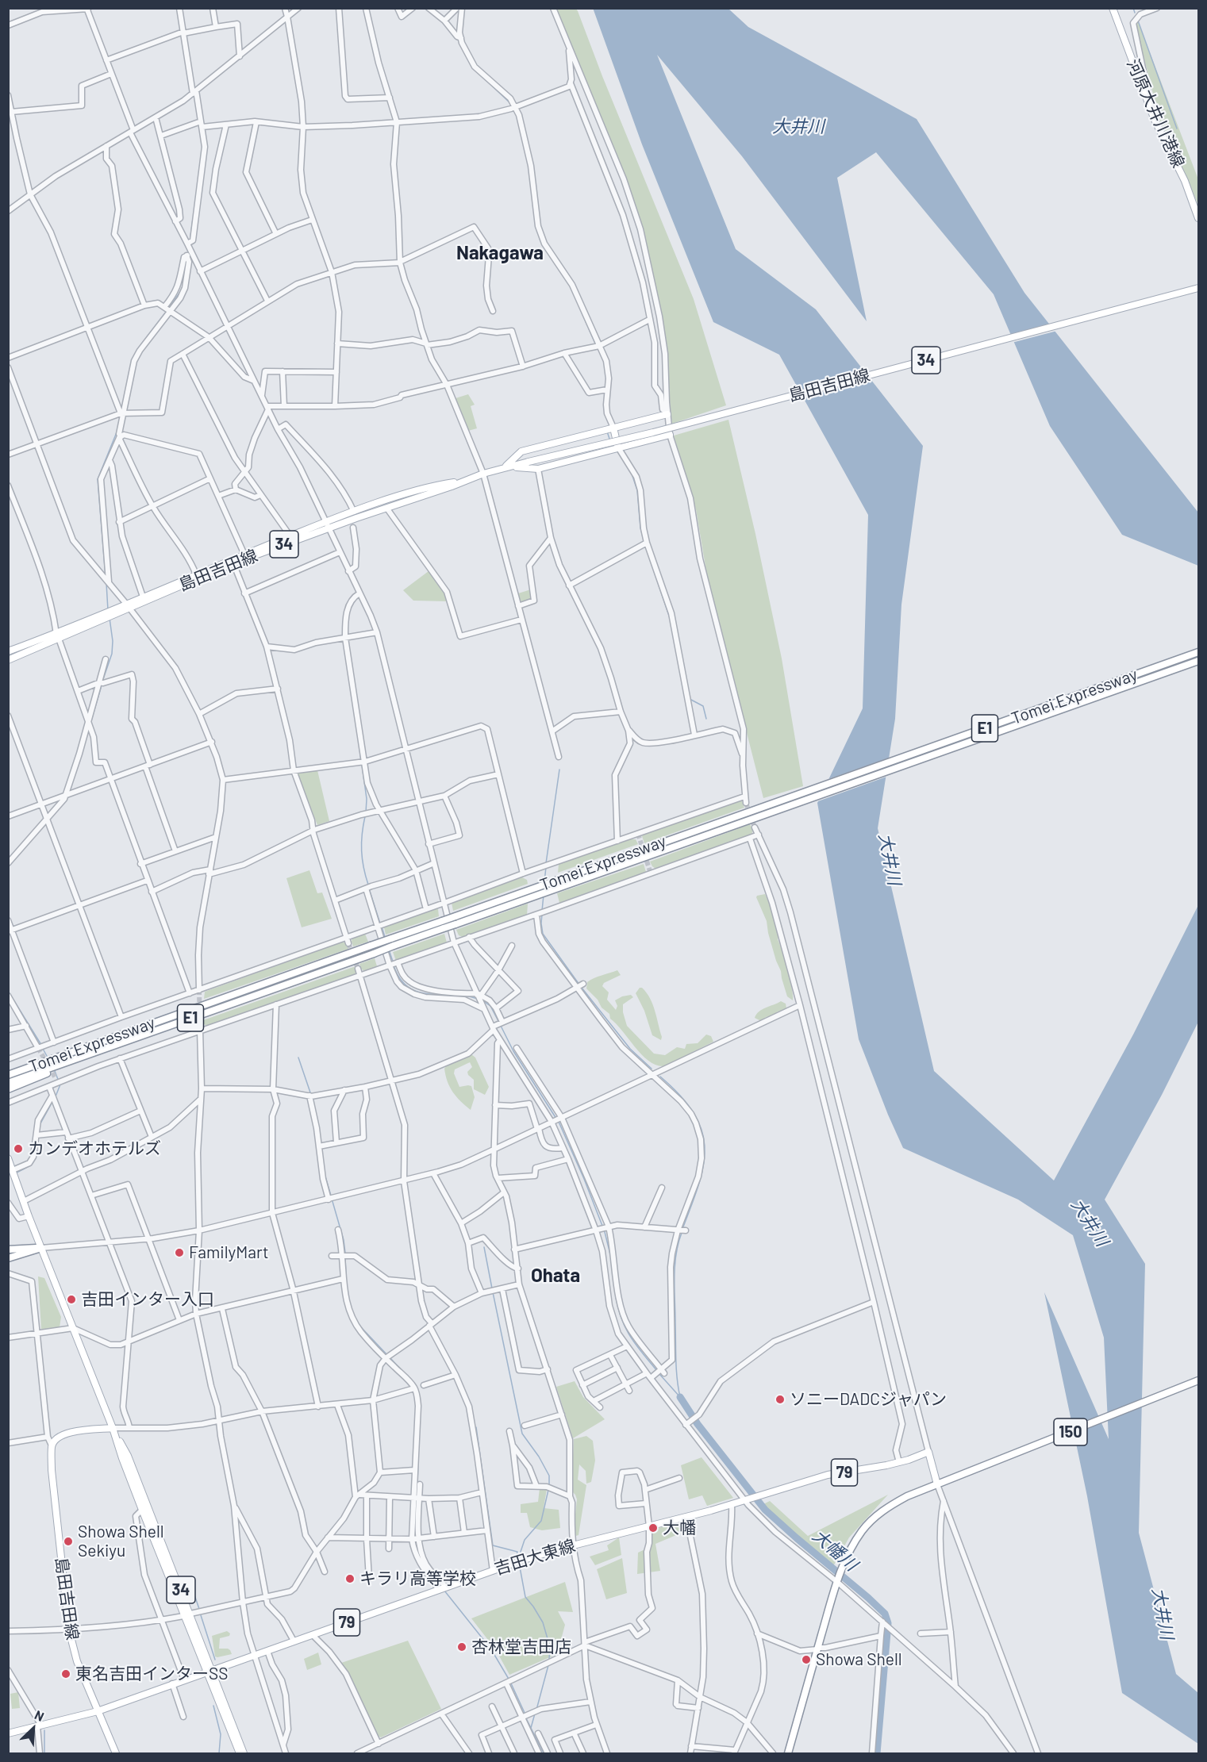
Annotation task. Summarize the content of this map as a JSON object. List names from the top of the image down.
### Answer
{
  "streets": {
    "highway": ["Tomei Expressway", "E1", "150"],
    "main road": [
      "河原大井川港線",
      "34",
      "島田吉田線",
      "79",
      "吉田大東線"
    ]
  },
  "crossings": [
    ["34", "吉田大東線"],
    ["島田吉田線", "吉田大東線"]
  ],
  "districts": ["Nakagawa", "Ohata"],
  "water": ["大井川", "大幡川"],
  "places": [
    "カンデオホテルズ",
    "FamilyMart",
    "吉田インター入口",
    "ソニーDADCジャパン",
    "大幡",
    "Showa Shell Sekiyu",
    "キラリ高等学校",
    "杏林堂吉田店",
    "Showa Shell",
    "東名吉田インターSS"
  ],
  "north": "top right"
}
